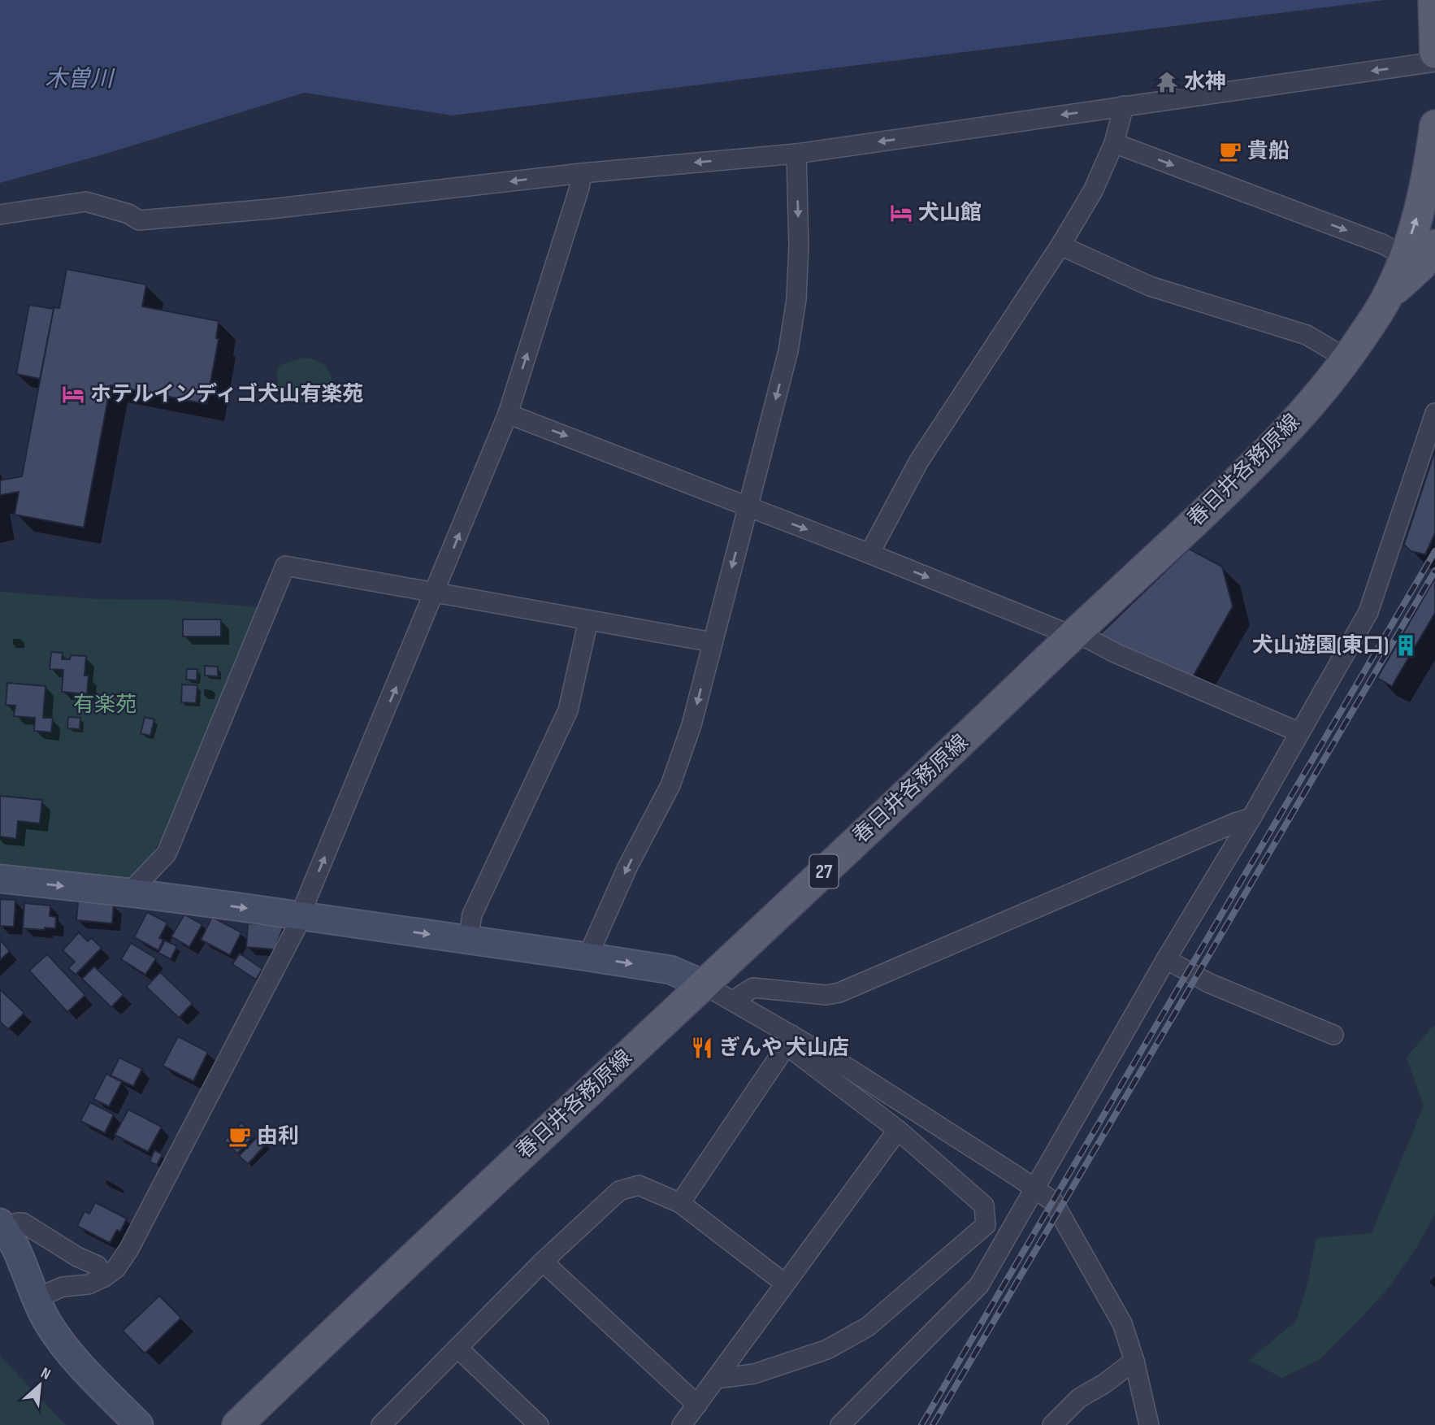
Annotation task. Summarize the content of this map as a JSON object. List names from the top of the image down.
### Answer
{
  "streets": {
    "main road": ["春日井各務原線", "27"]
  },
  "water": ["木曽川"],
  "parks": ["有楽苑"],
  "places": {
    "temple": ["水神"],
    "cafe": ["貴船", "由利"],
    "hotel": ["犬山館", "ホテルインディゴ犬山有楽苑"],
    "building": ["犬山遊園(東口)"],
    "restaurant": ["ぎんや 犬山店"]
  },
  "north": "top right"
}
